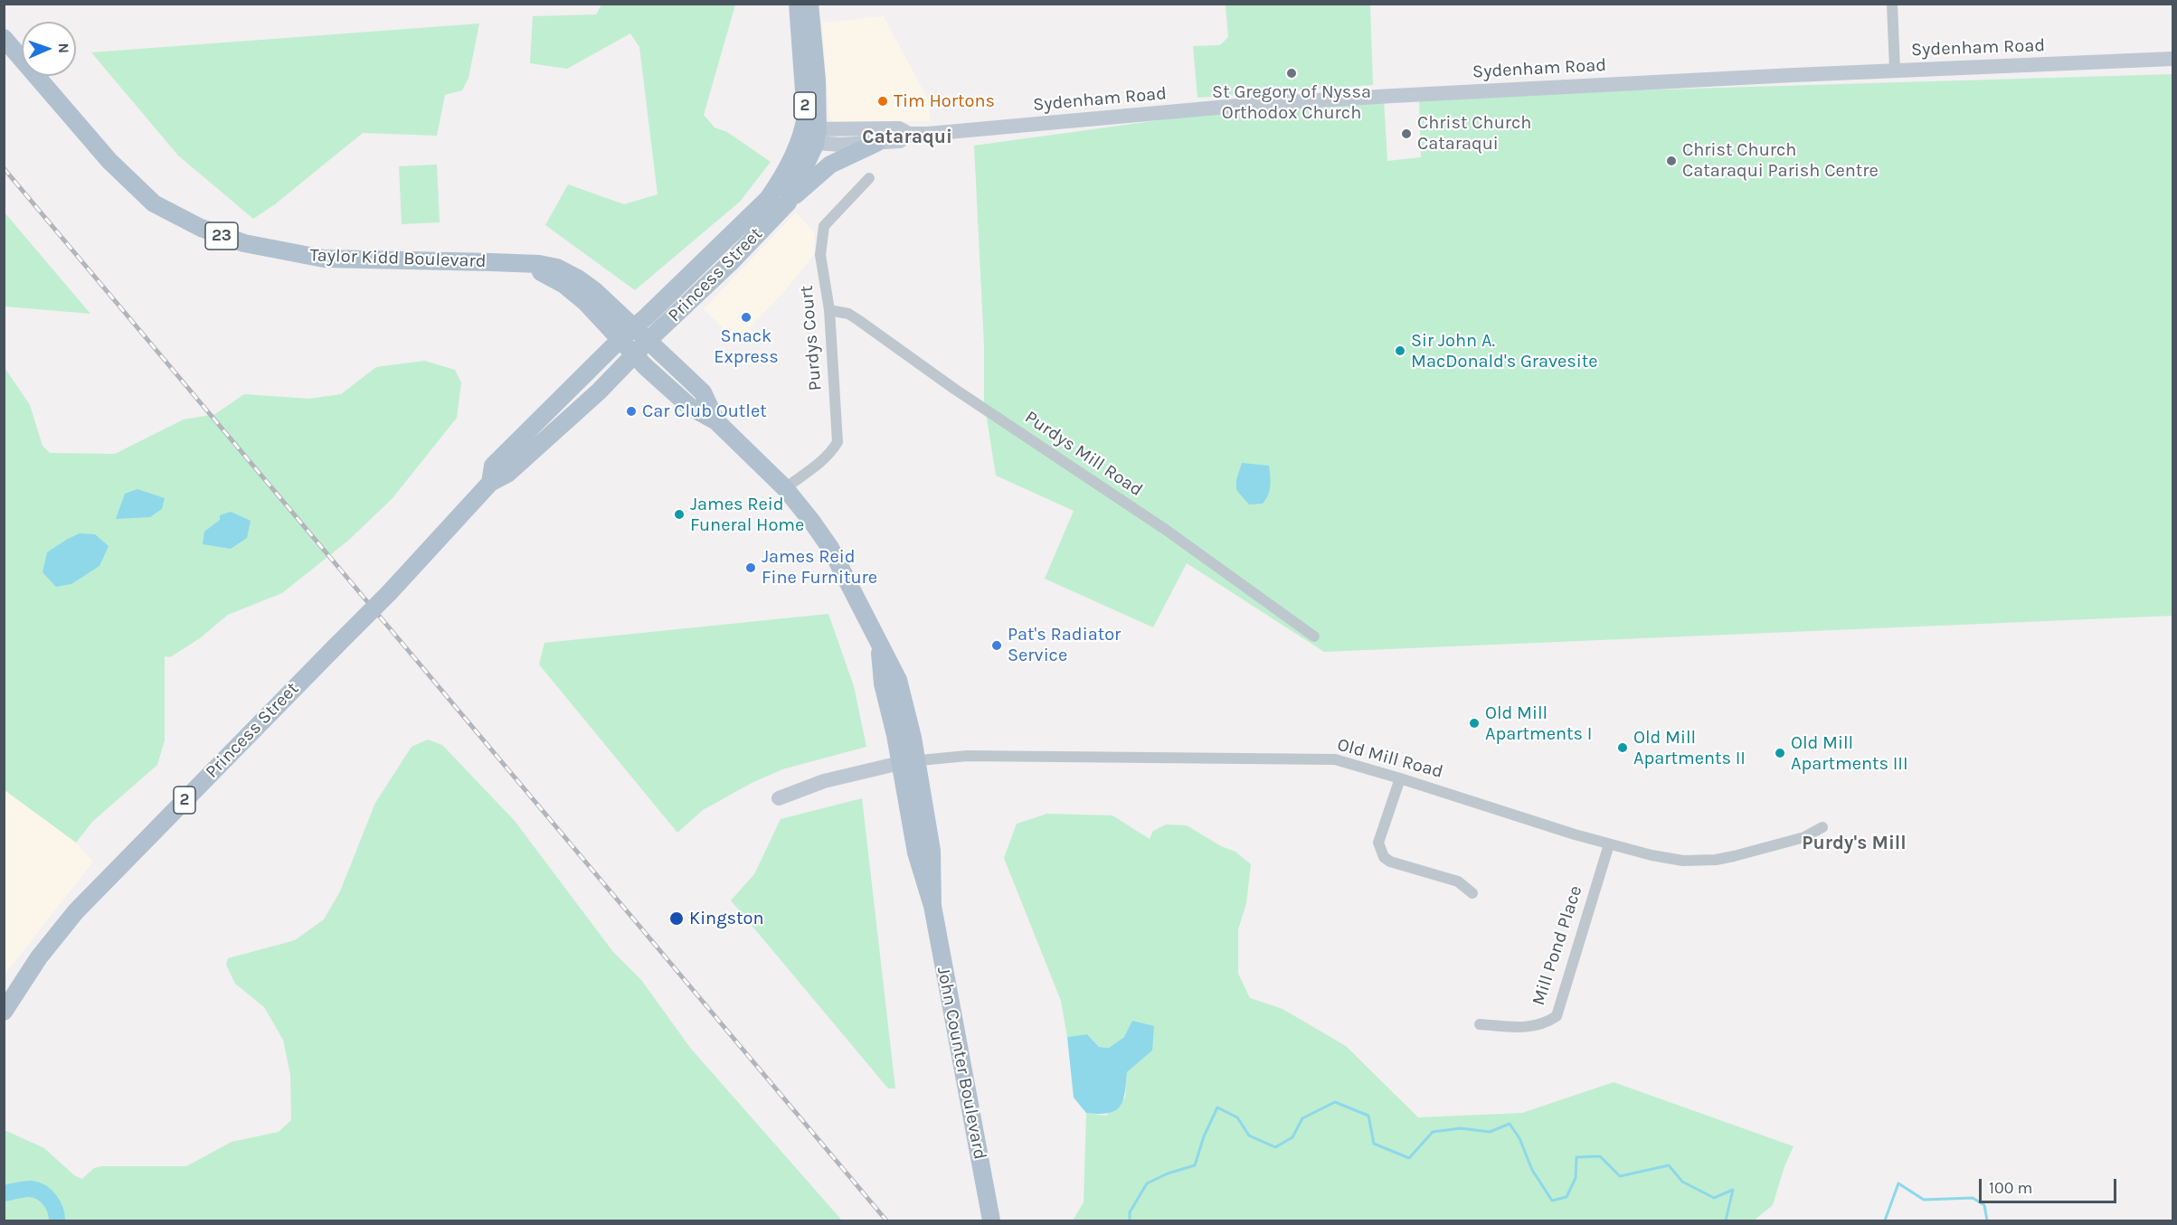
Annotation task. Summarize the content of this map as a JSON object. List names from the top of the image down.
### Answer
{
  "streets": {
    "main road": [
      "Sydenham Road",
      "2",
      "23",
      "Taylor Kidd Boulevard",
      "Princess Street",
      "John Counter Boulevard"
    ],
    "street": [
      "Purdys Court",
      "Purdys Mill Road",
      "Old Mill Road",
      "Mill Pond Place"
    ]
  },
  "crossings": [
    ["Sydenham Road", "Princess Street"],
    ["Taylor Kidd Boulevard", "Princess Street"],
    ["Taylor Kidd Boulevard", "John Counter Boulevard"],
    ["Princess Street", "John Counter Boulevard"],
    ["Purdys Court", "Purdys Mill Road"],
    ["Purdys Court", "John Counter Boulevard"],
    ["Old Mill Road", "Mill Pond Place"],
    ["Old Mill Road", "John Counter Boulevard"]
  ],
  "districts": ["Cataraqui", "Purdy's Mill"],
  "places": [
    "St Gregory of Nyssa Orthodox Church",
    "Tim Hortons",
    "Christ Church Cataraqui",
    "Christ Church Cataraqui Parish Centre",
    "Snack Express",
    "Sir John A. MacDonald's Gravesite",
    "Car Club Outlet",
    "James Reid Funeral Home",
    "James Reid Fine Furniture",
    "Pat's Radiator Service",
    "Old Mill Apartments I",
    "Old Mill Apartments II",
    "Old Mill Apartments III",
    "Kingston"
  ],
  "scale_bar": "100 m",
  "north": "right"
}
